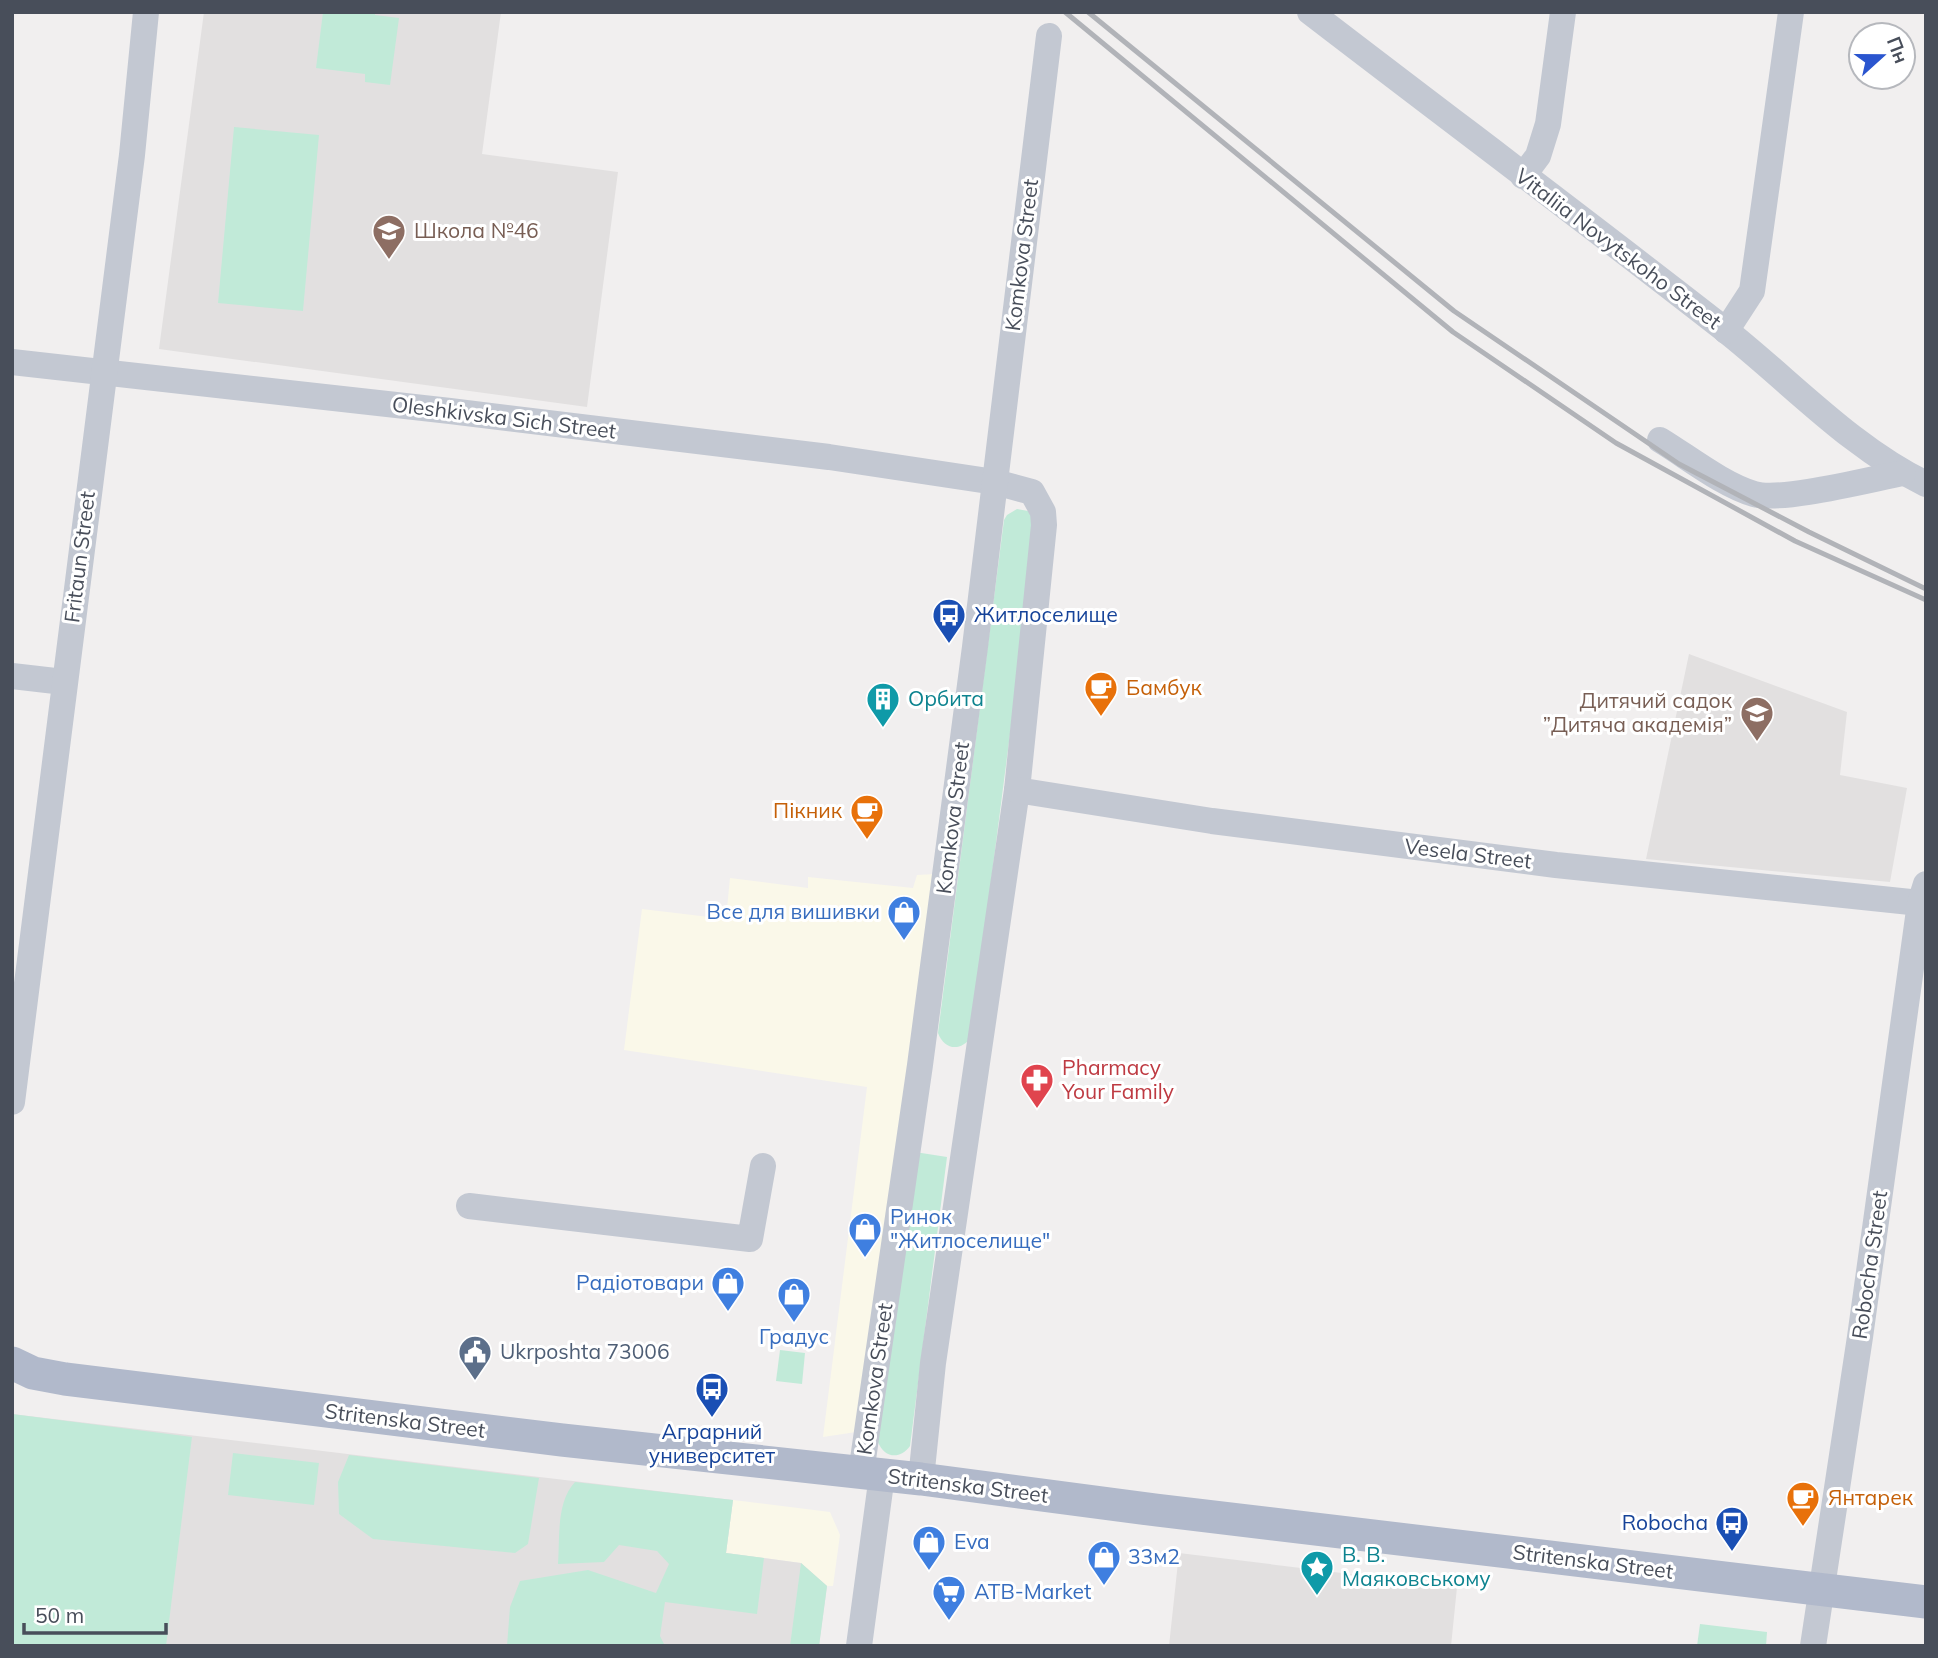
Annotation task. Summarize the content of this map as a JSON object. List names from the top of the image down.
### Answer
{
  "streets": {
    "main road": ["Stritenska Street"],
    "street": [
      "Vitaliia Novytskoho Street",
      "Komkova Street",
      "Oleshkivska Sich Street",
      "Fritaun Street",
      "Vesela Street",
      "Robocha Street"
    ]
  },
  "crossings": [
    ["Komkova Street", "Oleshkivska Sich Street"],
    ["Komkova Street", "Stritenska Street"],
    ["Oleshkivska Sich Street", "Fritaun Street"],
    ["Oleshkivska Sich Street", "Vesela Street"],
    ["Vesela Street", "Robocha Street"],
    ["Robocha Street", "Stritenska Street"]
  ],
  "places": {
    "school or university": ["Школа №46", "Дитячий садок ”Дитяча академія”"],
    "bus stop": ["Житлоселище", "Аграрний университет", "Robocha"],
    "cafe": ["Бамбук", "Пікник", "Янтарек"],
    "building": ["Орбита"],
    "shop": [
      "Все для вишивки",
      "Ринок \"Житлоселище\"",
      "Радіотовари",
      "Градус",
      "Eva",
      "33м2"
    ],
    "pharmacy": ["Pharmacy Your Family"],
    "public building": ["Ukrposhta 73006"],
    "place": ["В. В. Маяковському"],
    "supermarket": ["ATB-Market"]
  },
  "scale_bar": "50 m",
  "north": "right"
}
